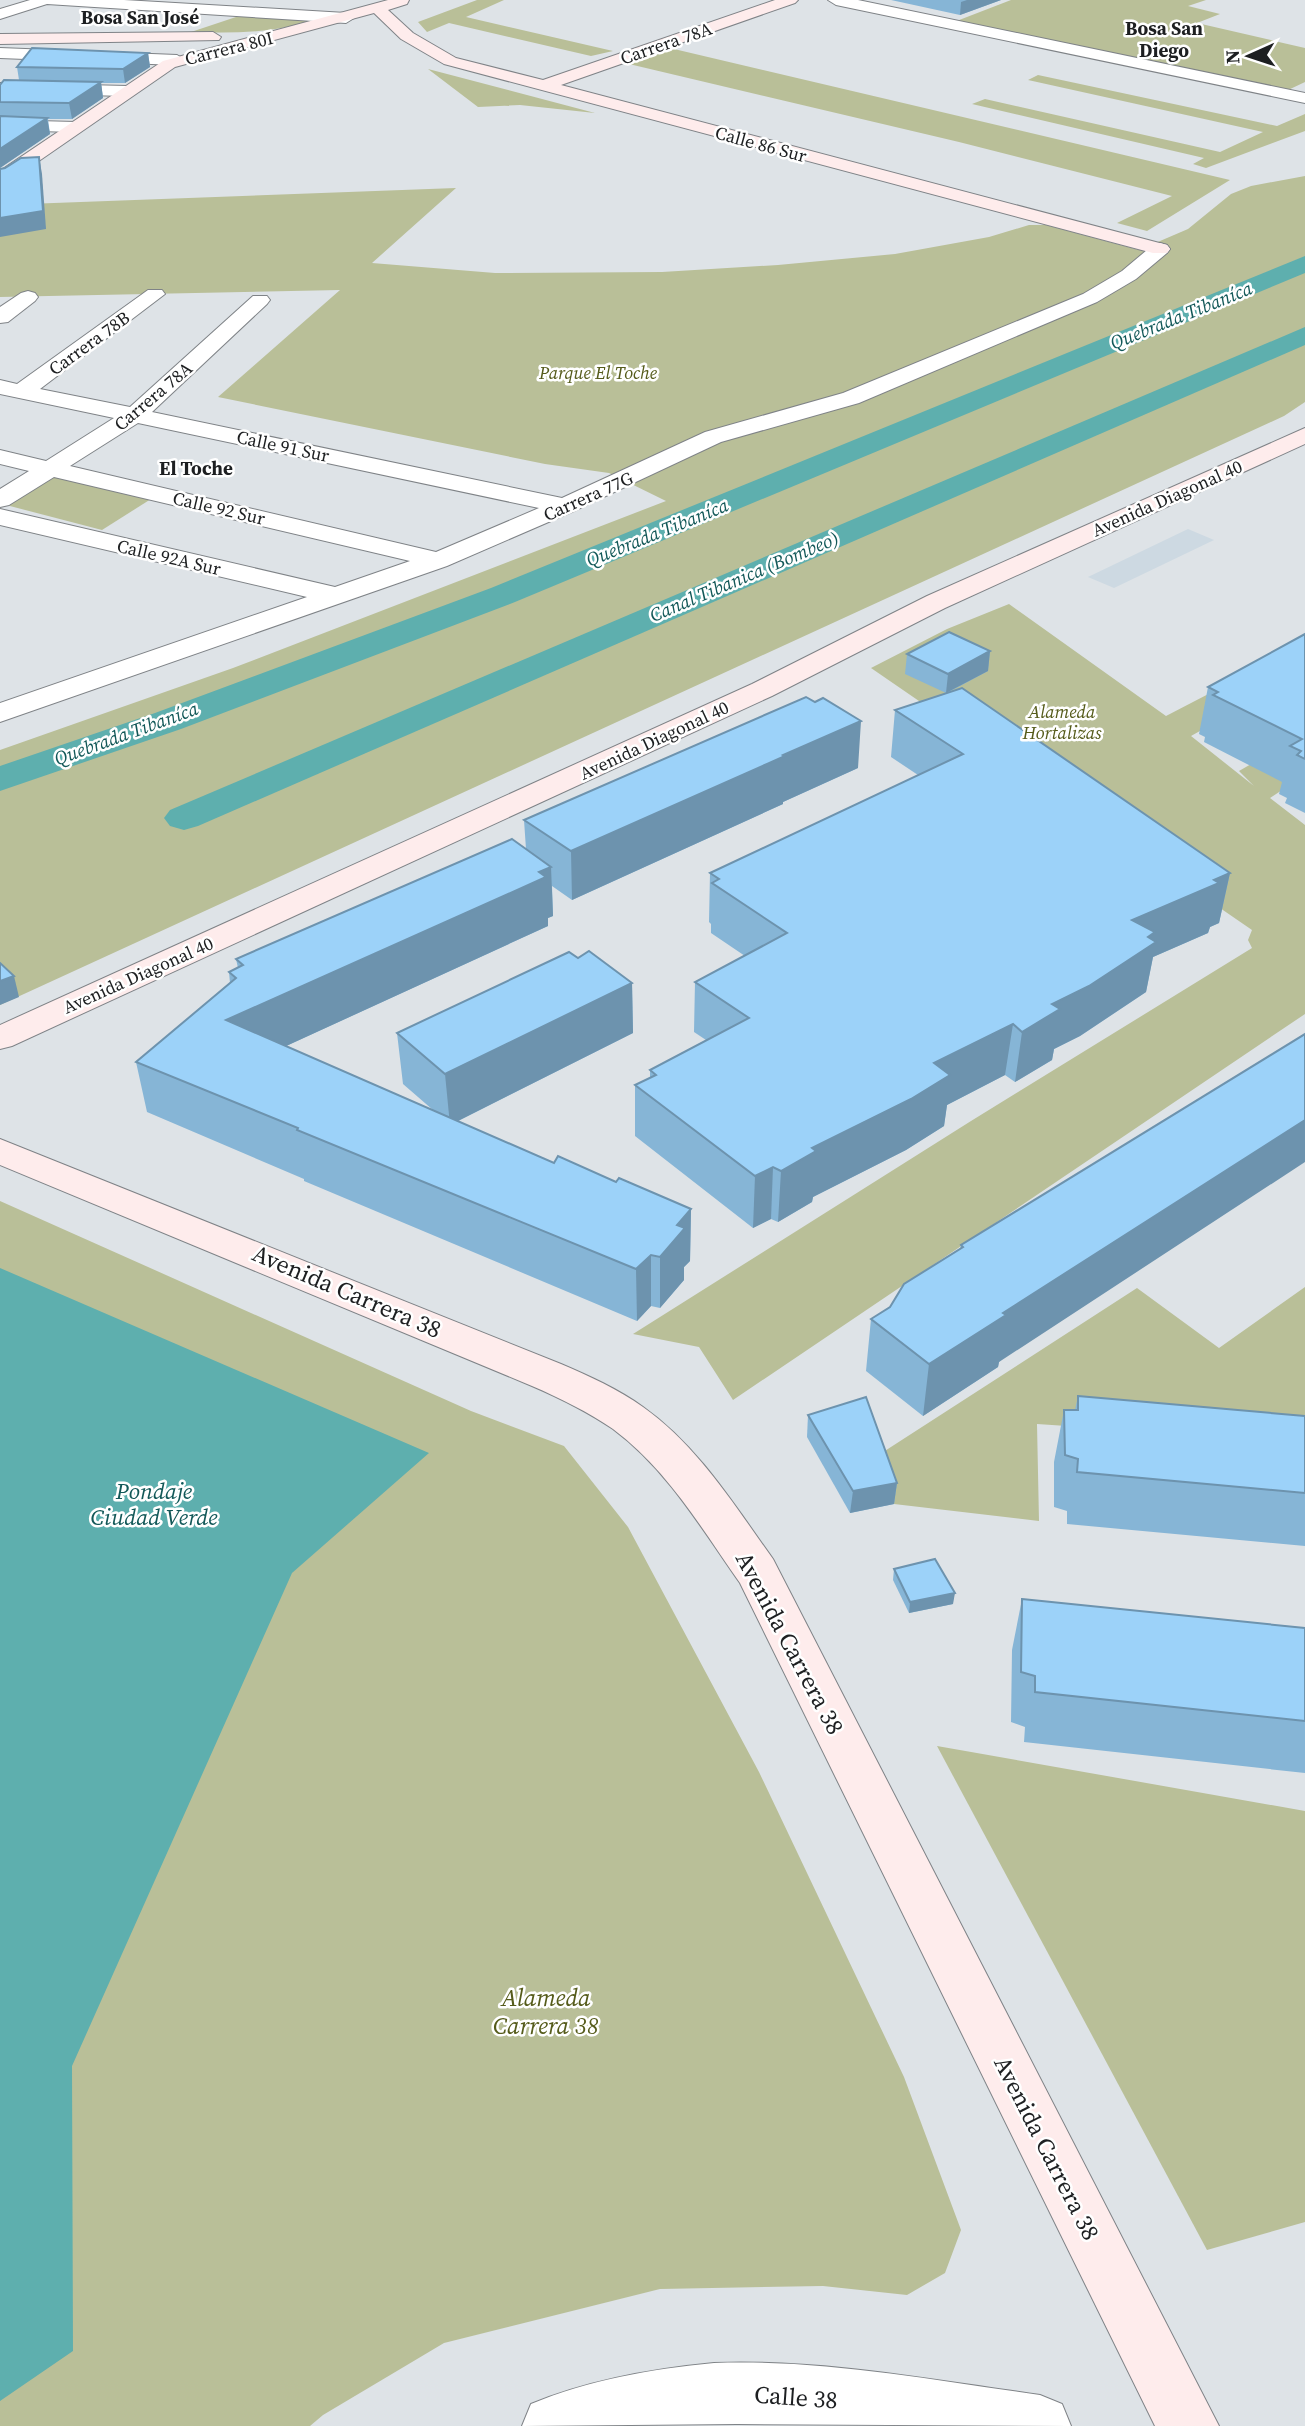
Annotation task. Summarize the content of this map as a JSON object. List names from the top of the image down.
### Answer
{
  "streets": {
    "main road": [
      "Carrera 78A",
      "Carrera 80I",
      "Calle 86 Sur",
      "Avenida Diagonal 40",
      "Avenida Carrera 38"
    ],
    "street": [
      "Carrera 78B",
      "Calle 91 Sur",
      "Carrera 77G",
      "Calle 92 Sur",
      "Calle 92A Sur",
      "Calle 38"
    ]
  },
  "crossings": [
    ["Carrera 78A", "Calle 86 Sur"],
    ["Carrera 78A", "Calle 91 Sur"],
    ["Carrera 78A", "Calle 92 Sur"],
    ["Carrera 80I", "Calle 86 Sur"],
    ["Calle 86 Sur", "Carrera 77G"],
    ["Carrera 78B", "Calle 91 Sur"],
    ["Calle 91 Sur", "Carrera 77G"],
    ["Carrera 77G", "Calle 92 Sur"],
    ["Carrera 77G", "Calle 92A Sur"]
  ],
  "districts": ["Bosa San José", "Bosa San Diego", "El Toche"],
  "water": ["Quebrada Tibaníca", "Canal Tibanica (Bombeo)", "Pondaje Ciudad Verde"],
  "parks": ["Parque El Toche", "Alameda Hortalizas", "Alameda Carrera 38"],
  "north": "left"
}
